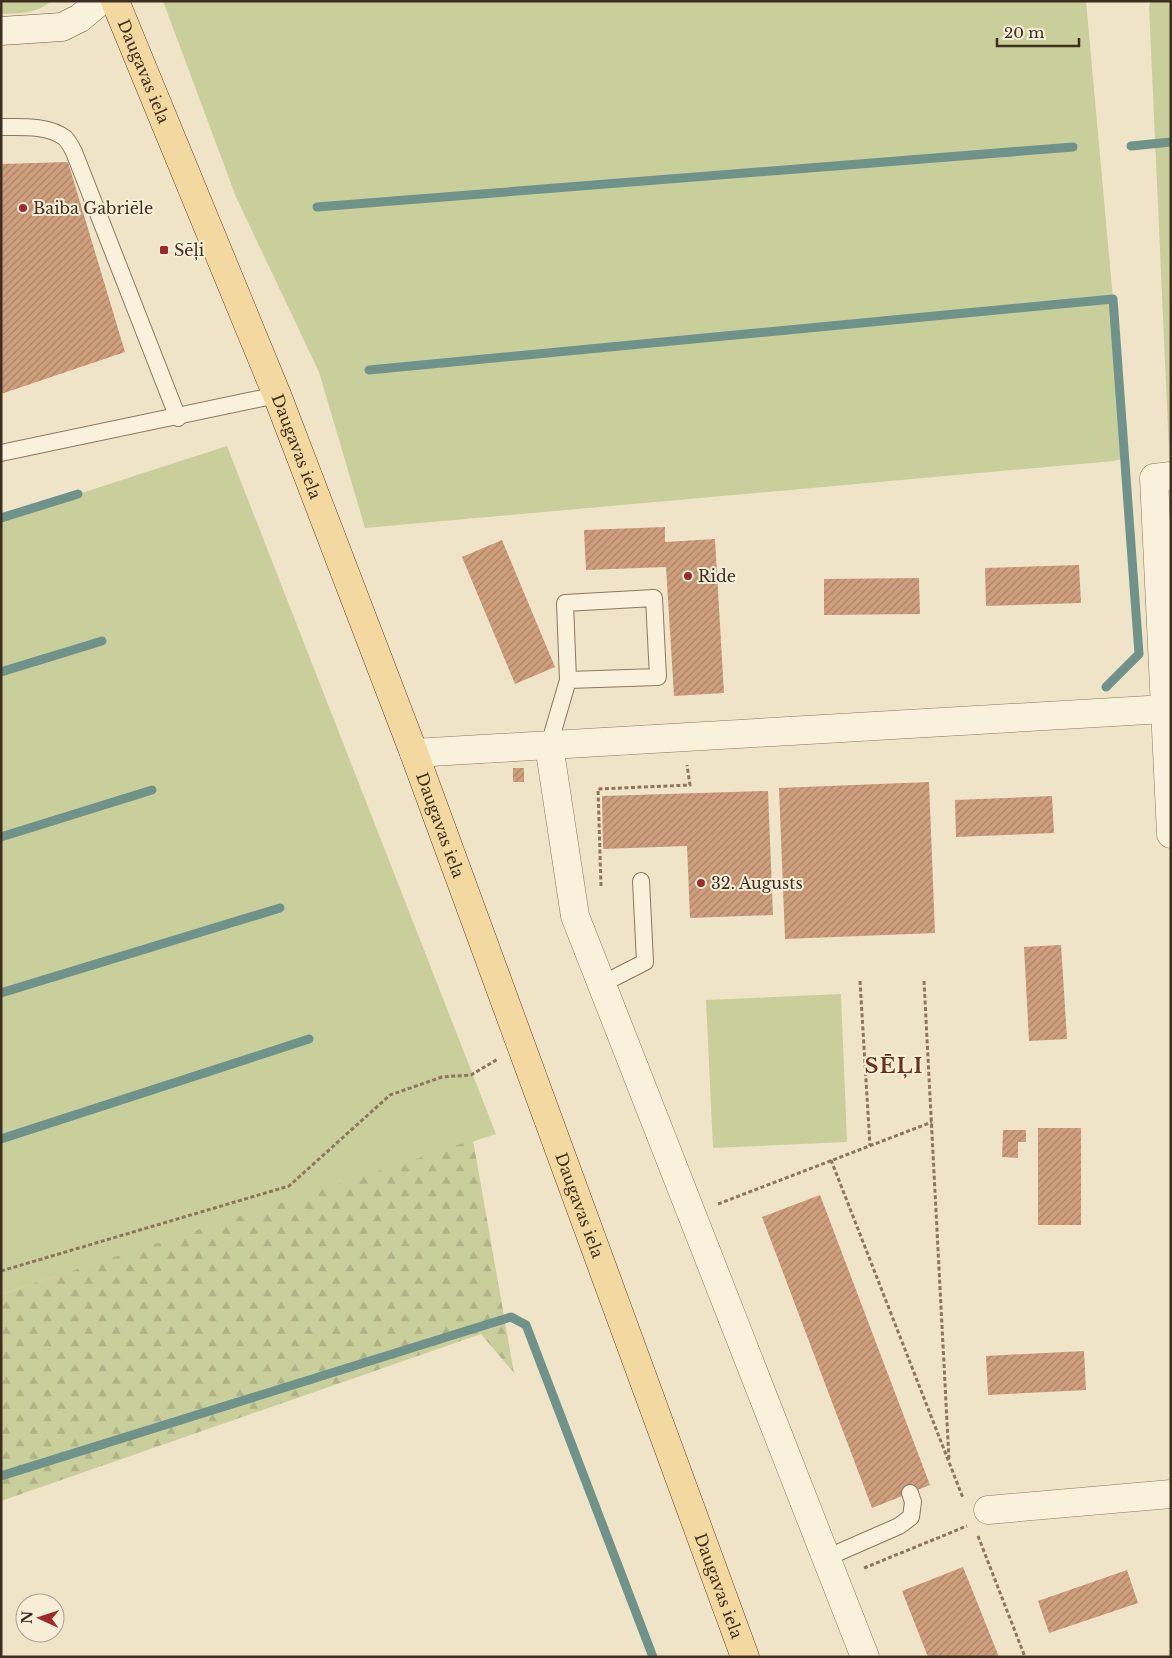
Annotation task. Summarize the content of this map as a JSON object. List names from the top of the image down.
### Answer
{
  "streets": {
    "main road": ["Daugavas iela"]
  },
  "districts": ["SĒĻI"],
  "places": {
    "other": ["Baiba Gabriēle", "Ride", "32. Augusts"],
    "transit": ["Sēļi"]
  },
  "scale_bar": "20 m",
  "north": "left"
}
